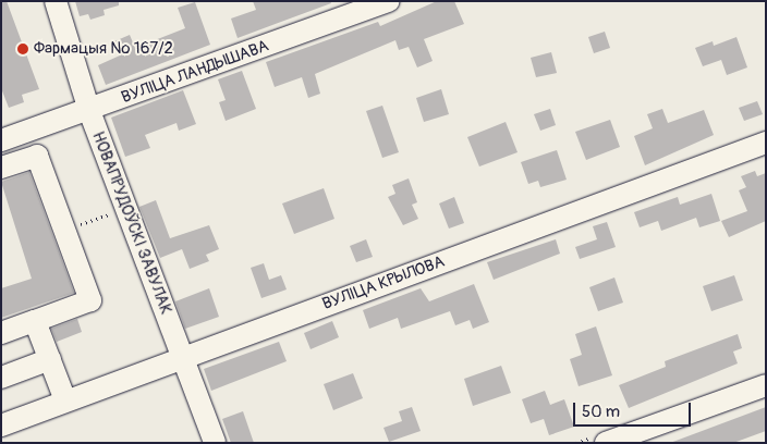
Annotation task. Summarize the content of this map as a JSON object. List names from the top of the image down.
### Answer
{
  "streets": {
    "street": ["ВУЛІЦА ЛАНДЫШАВА", "НОВАПРУДОЎСКІ ЗАВУЛАК", "ВУЛІЦА КРЫЛОВА"]
  },
  "crossings": [
    ["ВУЛІЦА ЛАНДЫШАВА", "НОВАПРУДОЎСКІ ЗАВУЛАК"],
    ["НОВАПРУДОЎСКІ ЗАВУЛАК", "ВУЛІЦА КРЫЛОВА"]
  ],
  "places": ["Фармацыя № 167/2"],
  "scale_bar": "50 m"
}
